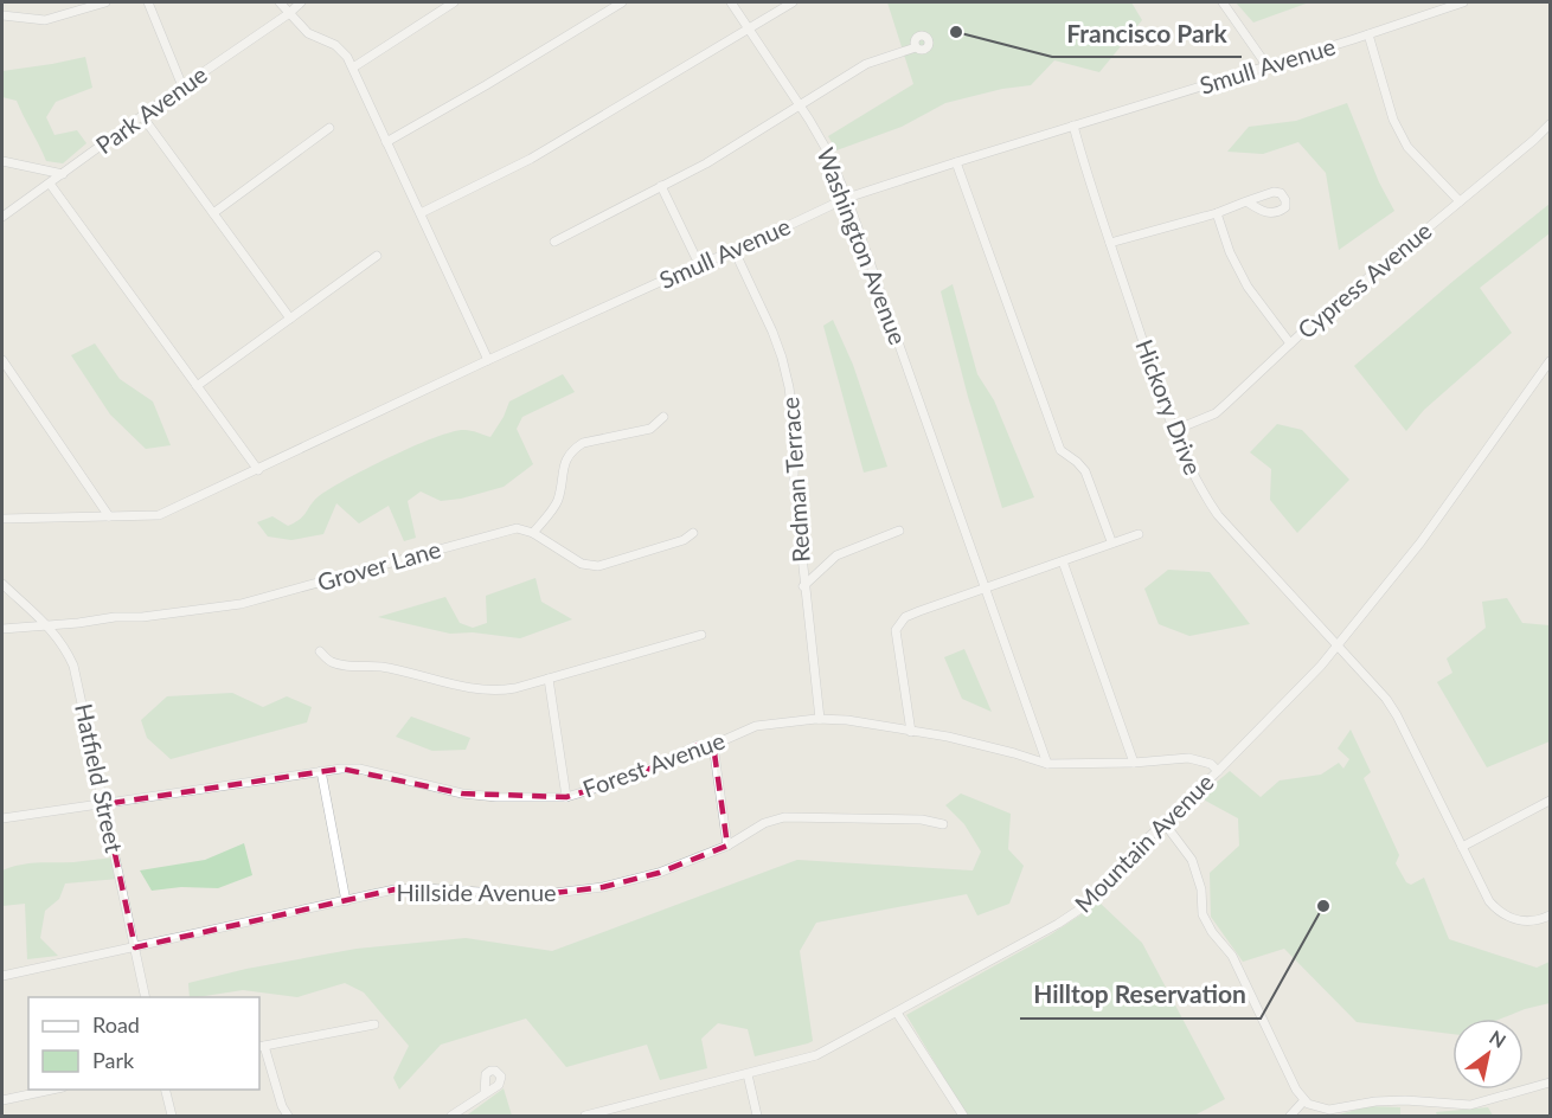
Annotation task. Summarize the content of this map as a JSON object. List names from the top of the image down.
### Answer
{
  "streets": {
    "street": [
      "Smull Avenue",
      "Park Avenue",
      "Washington Avenue",
      "Cypress Avenue",
      "Hickory Drive",
      "Redman Terrace",
      "Grover Lane",
      "Forest Avenue",
      "Hatfield Street",
      "Mountain Avenue",
      "Hillside Avenue"
    ]
  },
  "crossings": [
    ["Smull Avenue", "Washington Avenue"],
    ["Smull Avenue", "Hickory Drive"],
    ["Smull Avenue", "Redman Terrace"],
    ["Washington Avenue", "Forest Avenue"],
    ["Cypress Avenue", "Hickory Drive"],
    ["Hickory Drive", "Mountain Avenue"],
    ["Redman Terrace", "Forest Avenue"],
    ["Grover Lane", "Hatfield Street"],
    ["Forest Avenue", "Hatfield Street"],
    ["Forest Avenue", "Mountain Avenue"],
    ["Hatfield Street", "Hillside Avenue"]
  ],
  "places": ["Francisco Park", "Hilltop Reservation"],
  "legend": ["Road", "Park"],
  "north": "top right"
}
